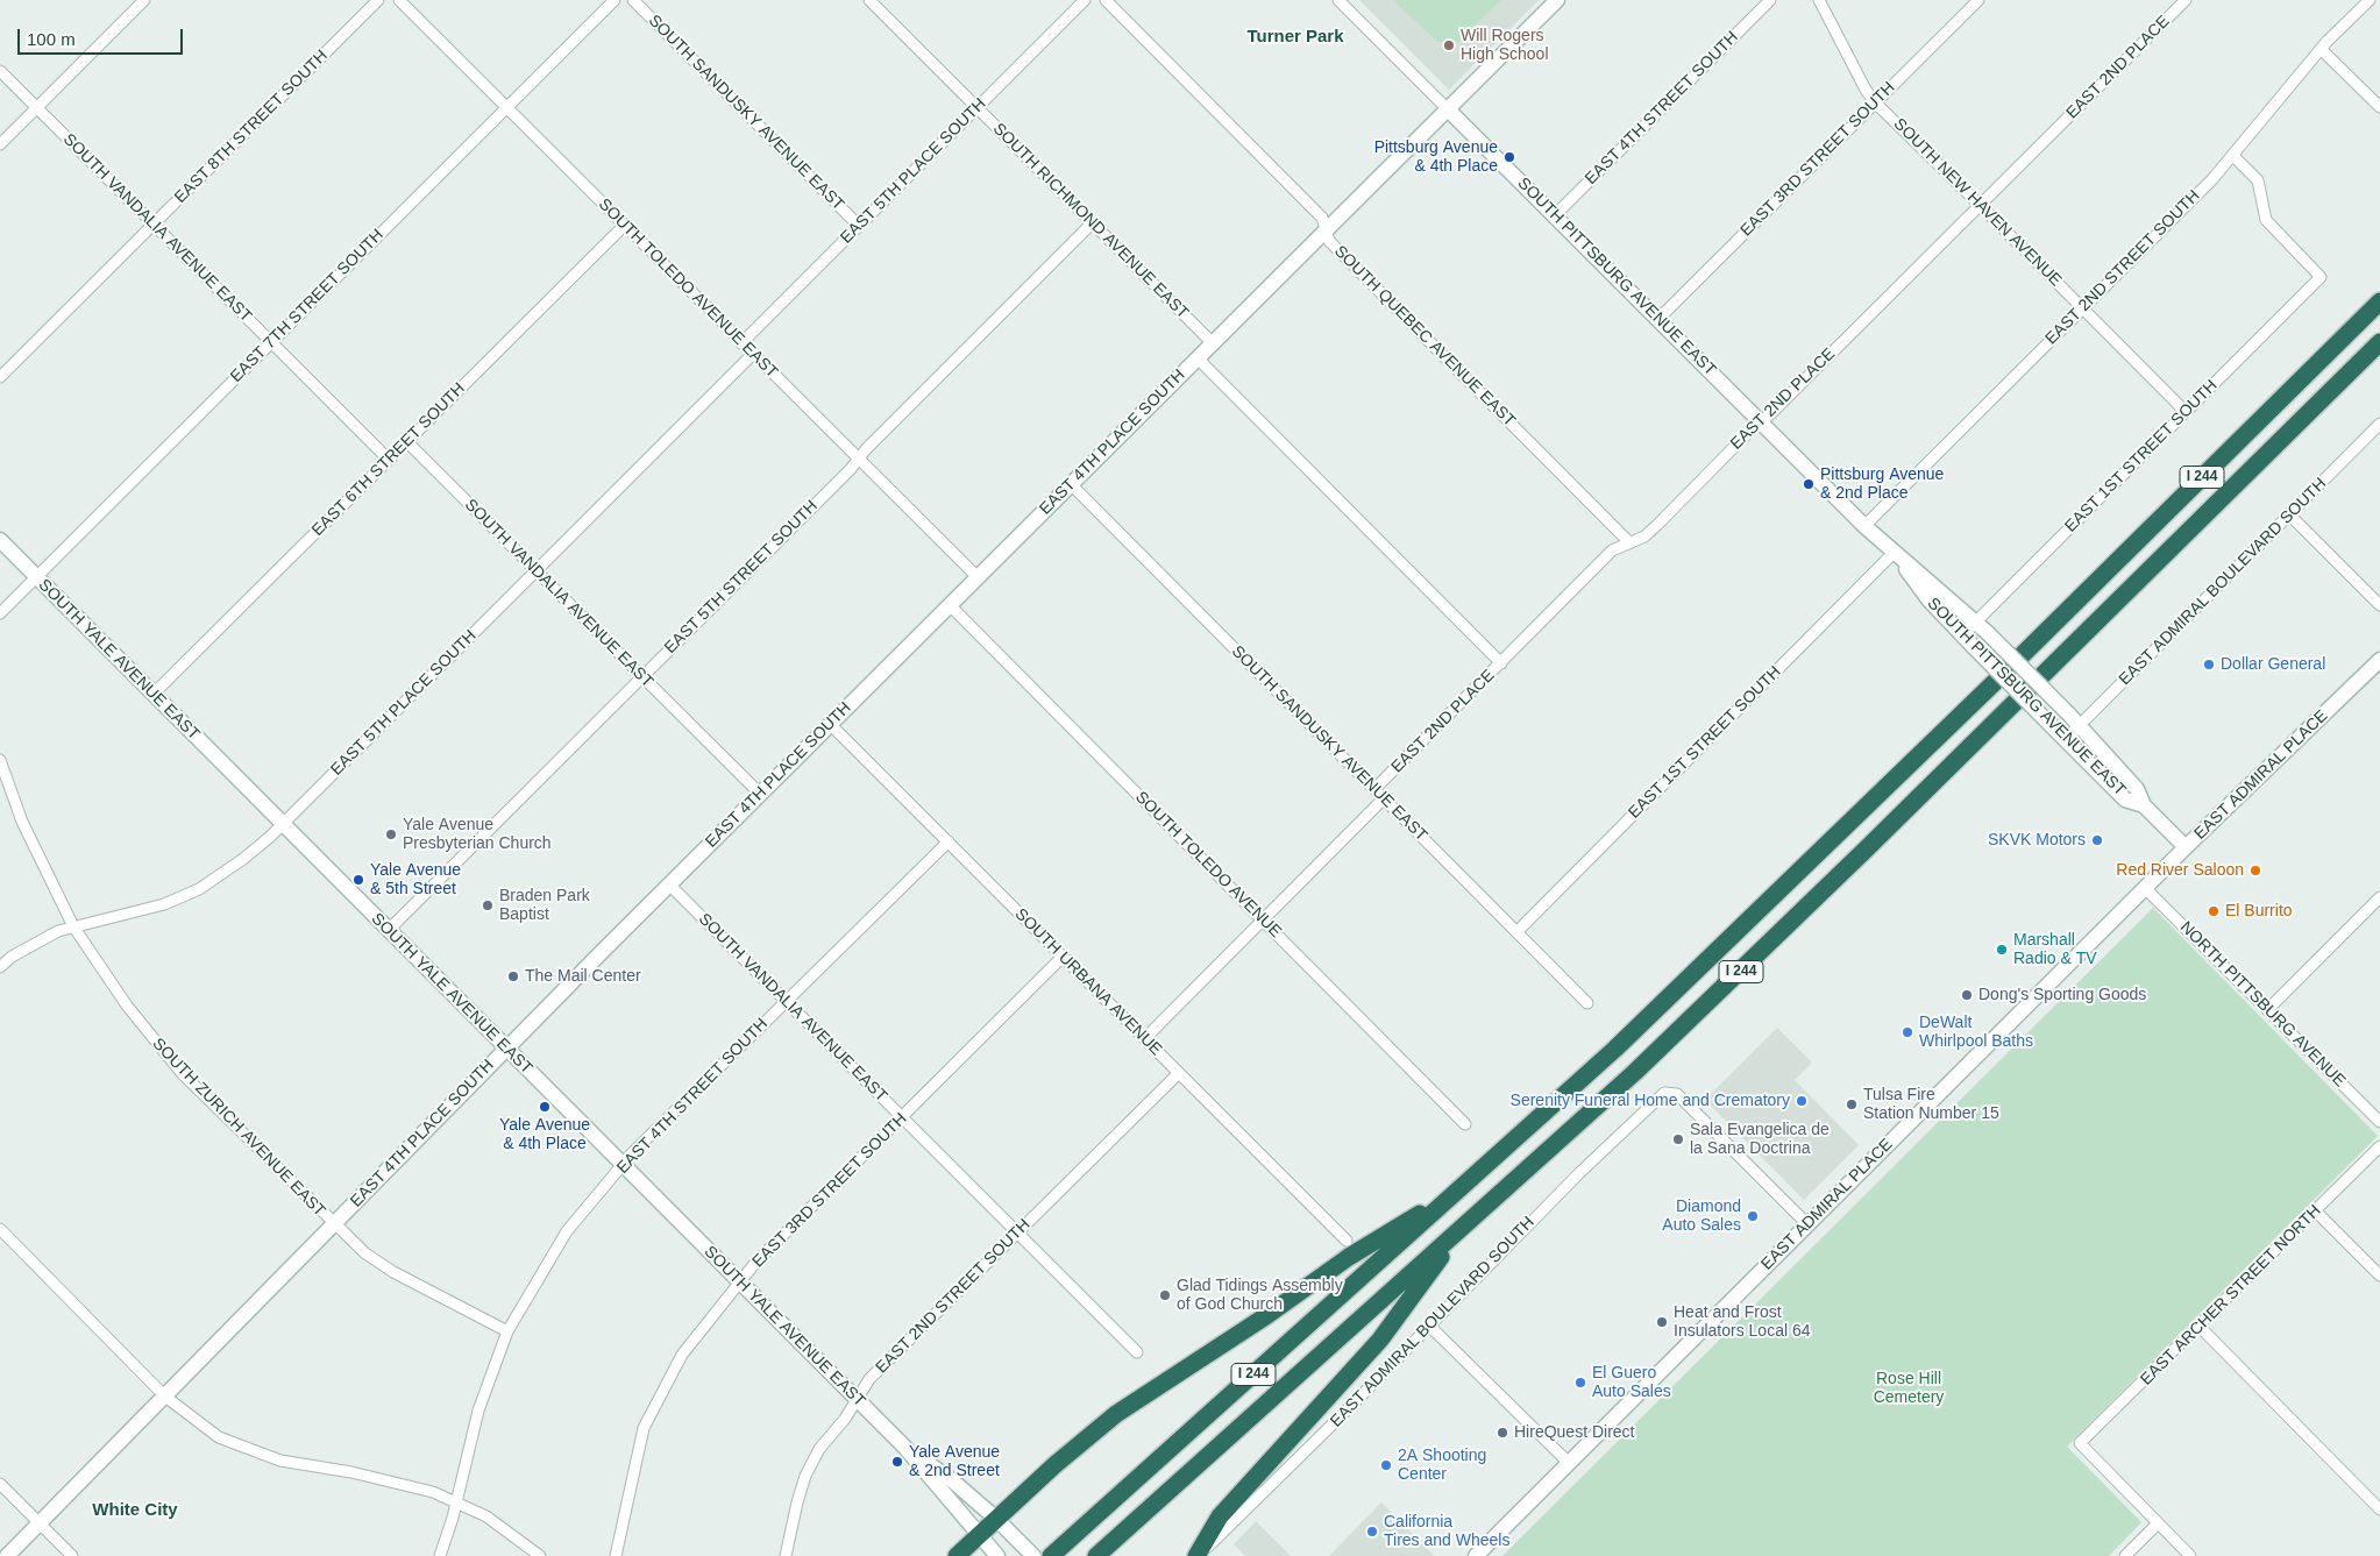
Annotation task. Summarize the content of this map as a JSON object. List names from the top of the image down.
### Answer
{
  "streets": {
    "highway": ["I 244"],
    "street": [
      "EAST 2ND PLACE",
      "EAST 4TH STREET SOUTH",
      "SOUTH SANDUSKY AVENUE EAST",
      "EAST 8TH STREET SOUTH",
      "EAST 3RD STREET SOUTH",
      "EAST 5TH PLACE SOUTH",
      "SOUTH NEW HAVEN AVENUE",
      "SOUTH RICHMOND AVENUE EAST",
      "SOUTH VANDALIA AVENUE EAST",
      "EAST 2ND STREET SOUTH",
      "SOUTH PITTSBURG AVENUE EAST",
      "SOUTH TOLEDO AVENUE EAST",
      "EAST 7TH STREET SOUTH",
      "SOUTH QUEBEC AVENUE EAST",
      "EAST 4TH PLACE SOUTH",
      "EAST 1ST STREET SOUTH",
      "EAST 6TH STREET SOUTH",
      "EAST 5TH STREET SOUTH",
      "EAST ADMIRAL BOULEVARD SOUTH",
      "SOUTH YALE AVENUE EAST",
      "EAST ADMIRAL PLACE",
      "SOUTH TOLEDO AVENUE",
      "SOUTH URBANA AVENUE",
      "NORTH PITTSBURG AVENUE",
      "SOUTH ZURICH AVENUE EAST",
      "EAST ARCHER STREET NORTH"
    ]
  },
  "crossings": [
    ["EAST 2ND PLACE", "SOUTH SANDUSKY AVENUE EAST"],
    ["EAST 2ND PLACE", "SOUTH NEW HAVEN AVENUE"],
    ["EAST 2ND PLACE", "SOUTH PITTSBURG AVENUE EAST"],
    ["EAST 2ND PLACE", "SOUTH QUEBEC AVENUE EAST"],
    ["EAST 4TH STREET SOUTH", "SOUTH VANDALIA AVENUE EAST"],
    ["EAST 4TH STREET SOUTH", "SOUTH PITTSBURG AVENUE EAST"],
    ["EAST 4TH STREET SOUTH", "SOUTH YALE AVENUE EAST"],
    ["EAST 4TH STREET SOUTH", "SOUTH URBANA AVENUE"],
    ["EAST 4TH STREET SOUTH", "SOUTH ZURICH AVENUE EAST"],
    ["SOUTH SANDUSKY AVENUE EAST", "EAST 5TH PLACE SOUTH"],
    ["SOUTH SANDUSKY AVENUE EAST", "EAST 4TH PLACE SOUTH"],
    ["SOUTH SANDUSKY AVENUE EAST", "EAST 1ST STREET SOUTH"],
    ["EAST 8TH STREET SOUTH", "SOUTH VANDALIA AVENUE EAST"],
    ["EAST 3RD STREET SOUTH", "SOUTH NEW HAVEN AVENUE"],
    ["EAST 3RD STREET SOUTH", "SOUTH VANDALIA AVENUE EAST"],
    ["EAST 3RD STREET SOUTH", "SOUTH PITTSBURG AVENUE EAST"],
    ["EAST 3RD STREET SOUTH", "SOUTH YALE AVENUE EAST"],
    ["EAST 3RD STREET SOUTH", "SOUTH URBANA AVENUE"],
    ["EAST 5TH PLACE SOUTH", "SOUTH RICHMOND AVENUE EAST"],
    ["EAST 5TH PLACE SOUTH", "SOUTH VANDALIA AVENUE EAST"],
    ["EAST 5TH PLACE SOUTH", "SOUTH TOLEDO AVENUE EAST"],
    ["EAST 5TH PLACE SOUTH", "SOUTH YALE AVENUE EAST"],
    ["EAST 5TH PLACE SOUTH", "SOUTH ZURICH AVENUE EAST"],
    ["SOUTH NEW HAVEN AVENUE", "EAST 2ND STREET SOUTH"],
    ["SOUTH NEW HAVEN AVENUE", "EAST 1ST STREET SOUTH"],
    ["SOUTH RICHMOND AVENUE EAST", "EAST 4TH PLACE SOUTH"],
    ["SOUTH RICHMOND AVENUE EAST", "EAST 5TH STREET SOUTH"],
    ["SOUTH VANDALIA AVENUE EAST", "EAST 2ND STREET SOUTH"],
    ["SOUTH VANDALIA AVENUE EAST", "EAST 7TH STREET SOUTH"],
    ["SOUTH VANDALIA AVENUE EAST", "EAST 4TH PLACE SOUTH"],
    ["SOUTH VANDALIA AVENUE EAST", "EAST 6TH STREET SOUTH"],
    ["SOUTH VANDALIA AVENUE EAST", "EAST 5TH STREET SOUTH"],
    ["EAST 2ND STREET SOUTH", "SOUTH PITTSBURG AVENUE EAST"],
    ["EAST 2ND STREET SOUTH", "EAST 1ST STREET SOUTH"],
    ["EAST 2ND STREET SOUTH", "SOUTH YALE AVENUE EAST"],
    ["EAST 2ND STREET SOUTH", "SOUTH URBANA AVENUE"],
    ["SOUTH PITTSBURG AVENUE EAST", "EAST 4TH PLACE SOUTH"],
    ["SOUTH PITTSBURG AVENUE EAST", "EAST 1ST STREET SOUTH"],
    ["SOUTH PITTSBURG AVENUE EAST", "EAST ADMIRAL BOULEVARD SOUTH"],
    ["SOUTH PITTSBURG AVENUE EAST", "EAST ADMIRAL PLACE"],
    ["SOUTH TOLEDO AVENUE EAST", "EAST 7TH STREET SOUTH"],
    ["SOUTH TOLEDO AVENUE EAST", "EAST 4TH PLACE SOUTH"],
    ["SOUTH TOLEDO AVENUE EAST", "EAST 6TH STREET SOUTH"],
    ["SOUTH TOLEDO AVENUE EAST", "EAST 5TH STREET SOUTH"],
    ["EAST 7TH STREET SOUTH", "SOUTH YALE AVENUE EAST"],
    ["SOUTH QUEBEC AVENUE EAST", "EAST 4TH PLACE SOUTH"],
    ["EAST 4TH PLACE SOUTH", "SOUTH YALE AVENUE EAST"],
    ["EAST 4TH PLACE SOUTH", "SOUTH TOLEDO AVENUE"],
    ["EAST 4TH PLACE SOUTH", "SOUTH URBANA AVENUE"],
    ["EAST 4TH PLACE SOUTH", "SOUTH ZURICH AVENUE EAST"],
    ["EAST 6TH STREET SOUTH", "SOUTH YALE AVENUE EAST"],
    ["EAST 5TH STREET SOUTH", "SOUTH YALE AVENUE EAST"],
    ["EAST ADMIRAL BOULEVARD SOUTH", "EAST ADMIRAL PLACE"],
    ["EAST ADMIRAL PLACE", "NORTH PITTSBURG AVENUE"]
  ],
  "districts": ["Turner Park", "White City"],
  "parks": ["Rose Hill Cemetery"],
  "places": [
    "Will Rogers High School",
    "Pittsburg Avenue & 4th Place",
    "Pittsburg Avenue & 2nd Place",
    "Dollar General",
    "Yale Avenue Presbyterian Church",
    "SKVK Motors",
    "Red River Saloon",
    "Yale Avenue & 5th Street",
    "Braden Park Baptist",
    "El Burrito",
    "Marshall Radio & TV",
    "The Mail Center",
    "Dong's Sporting Goods",
    "DeWalt Whirlpool Baths",
    "Serenity Funeral Home and Crematory",
    "Tulsa Fire Station Number 15",
    "Yale Avenue & 4th Place",
    "Sala Evangelica de la Sana Doctrina",
    "Diamond Auto Sales",
    "Glad Tidings Assembly of God Church",
    "Heat and Frost Insulators Local 64",
    "El Guero Auto Sales",
    "HireQuest Direct",
    "Yale Avenue & 2nd Street",
    "2A Shooting Center",
    "California Tires and Wheels"
  ],
  "scale_bar": "100 m"
}
